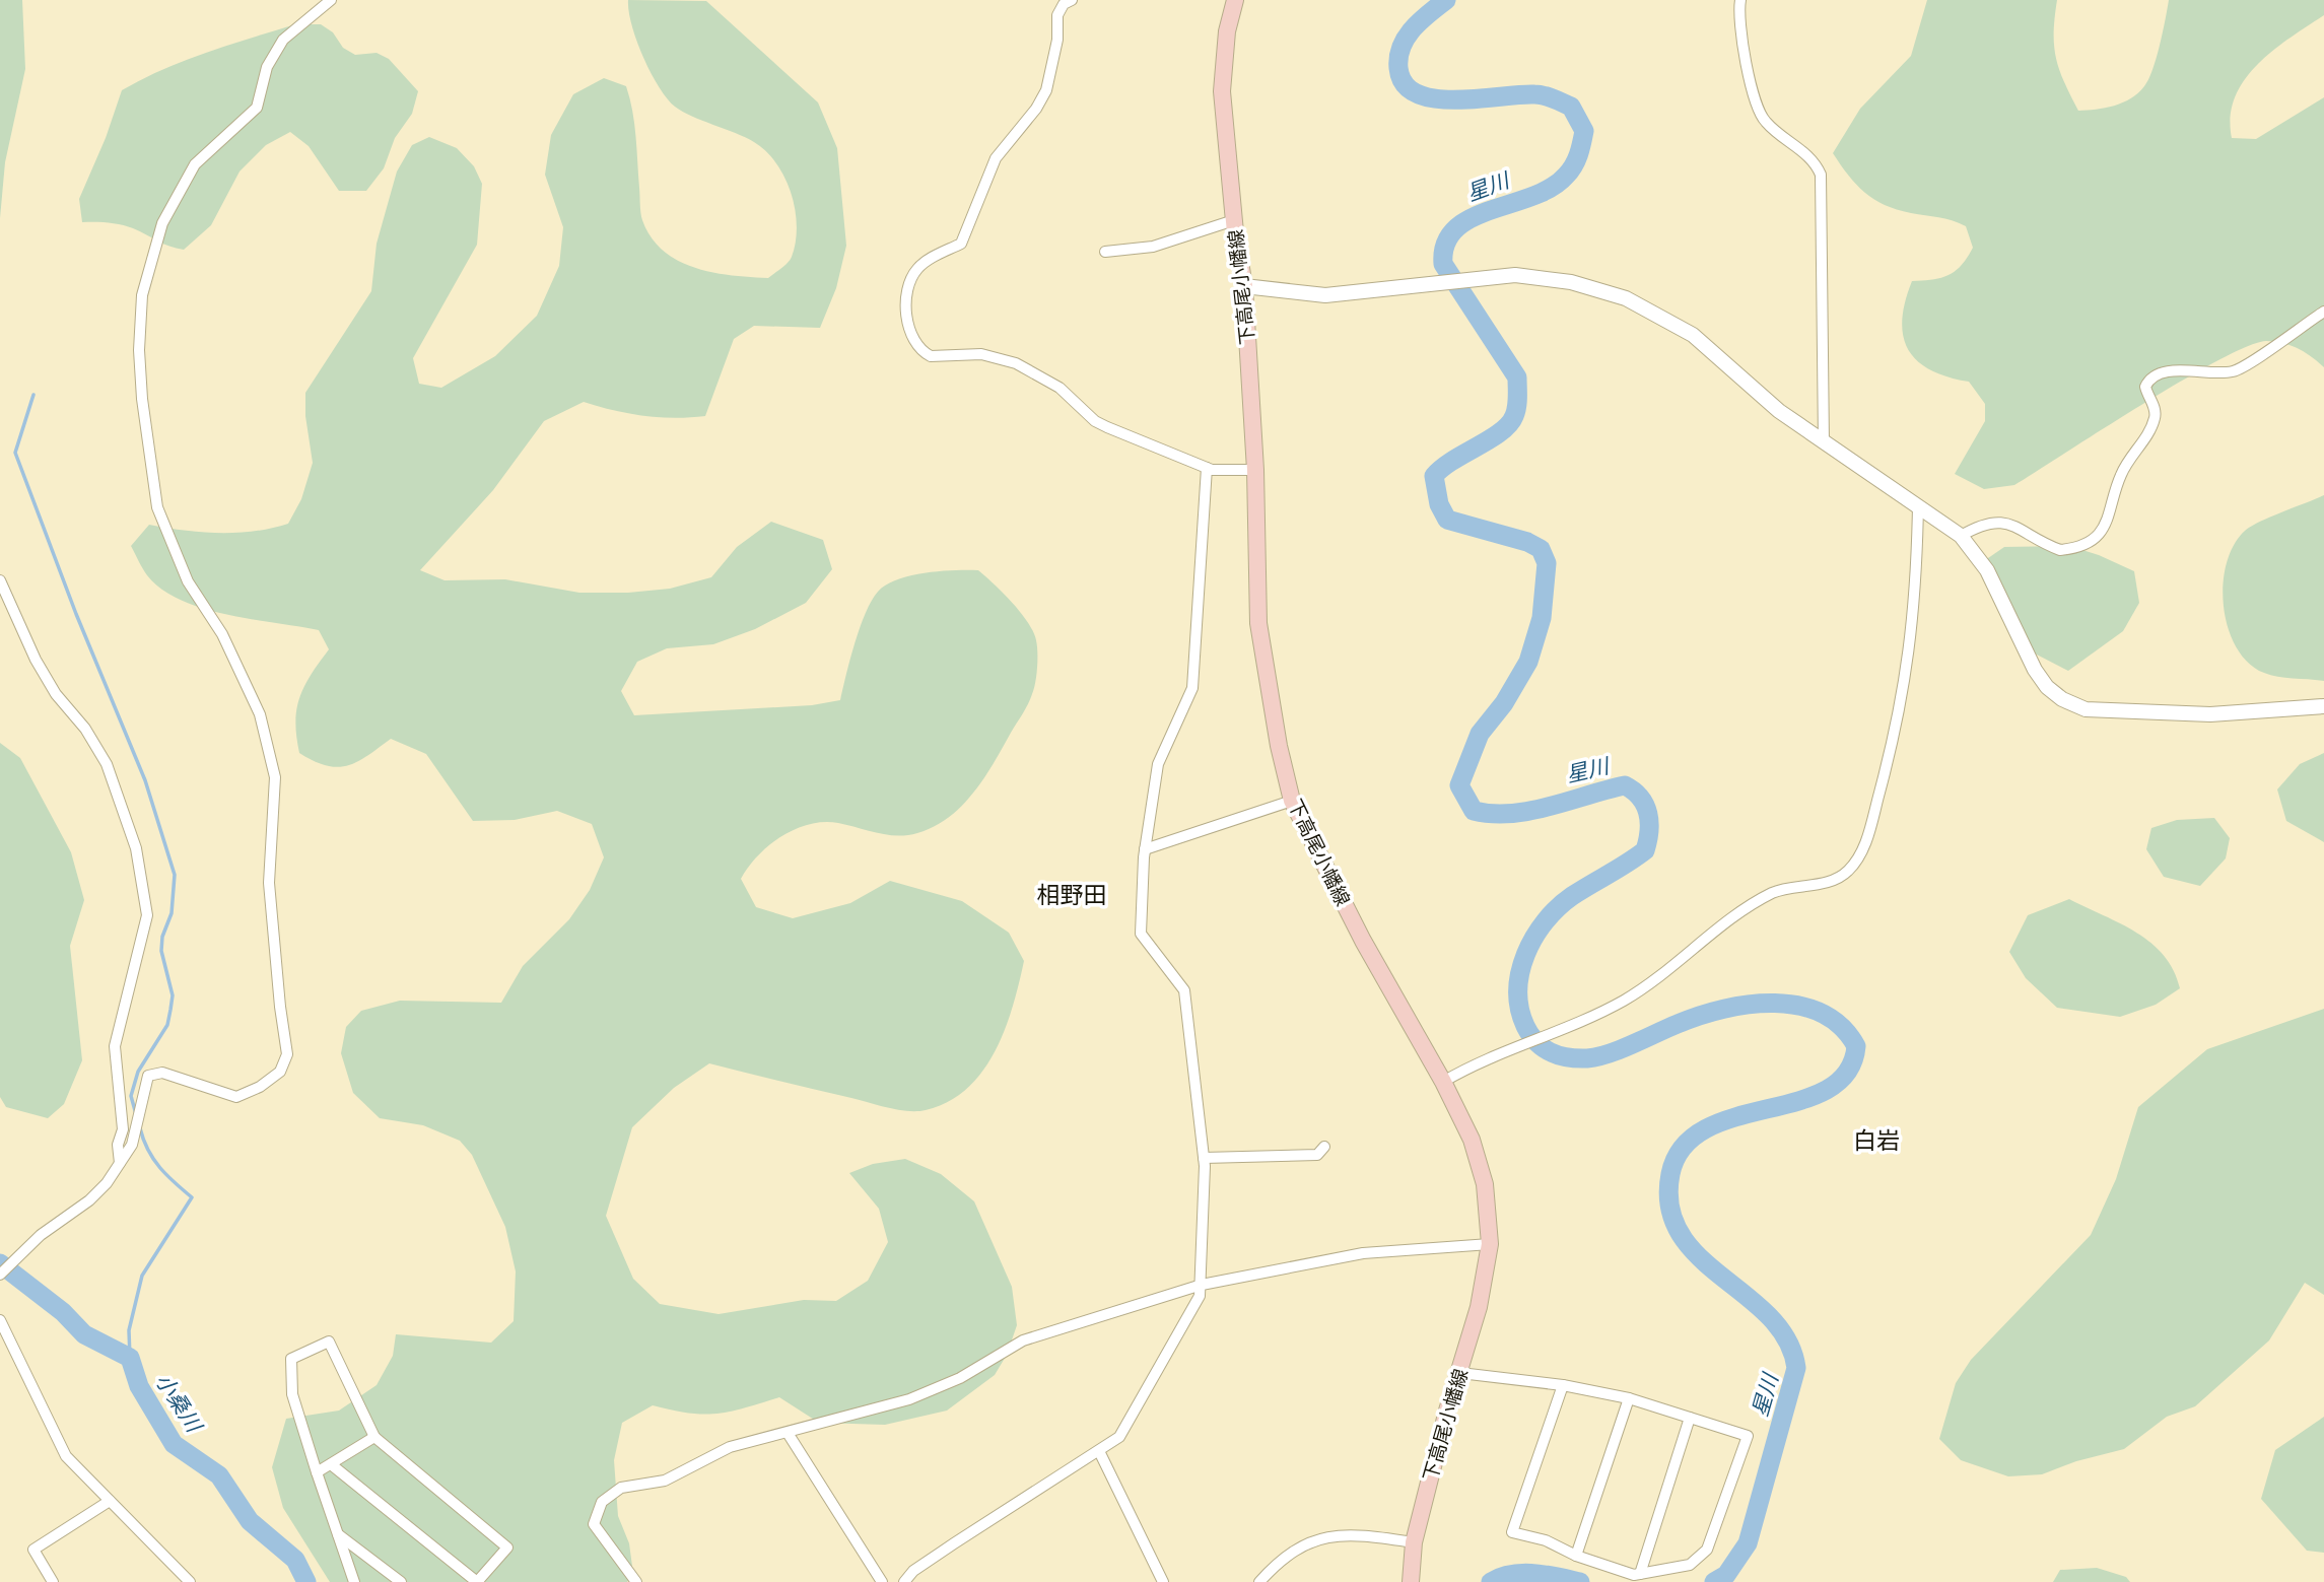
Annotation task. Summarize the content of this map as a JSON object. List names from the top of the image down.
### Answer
{
  "streets": {
    "main road": ["下高尾小幡線"]
  },
  "districts": ["相野田", "白岩"],
  "water": ["星川", "小桑川"]
}
